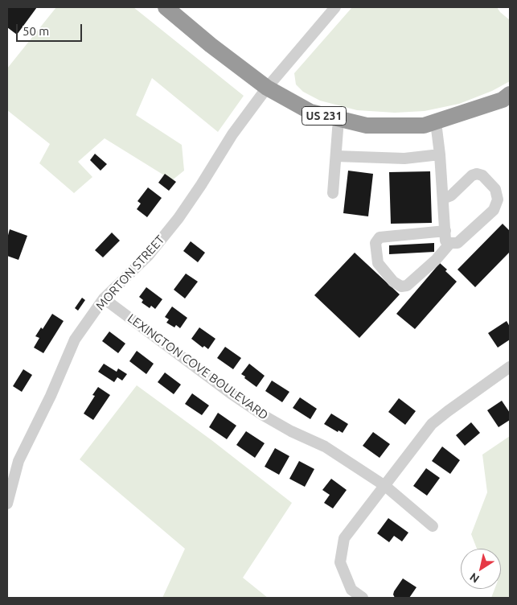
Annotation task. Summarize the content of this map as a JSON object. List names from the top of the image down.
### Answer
{
  "streets": {
    "highway": ["US 231"],
    "street": ["MORTON STREET", "LEXINGTON COVE BOULEVARD"]
  },
  "crossings": [
    ["US 231", "MORTON STREET"],
    ["MORTON STREET", "LEXINGTON COVE BOULEVARD"]
  ],
  "scale_bar": "50 m",
  "north": "bottom left"
}
